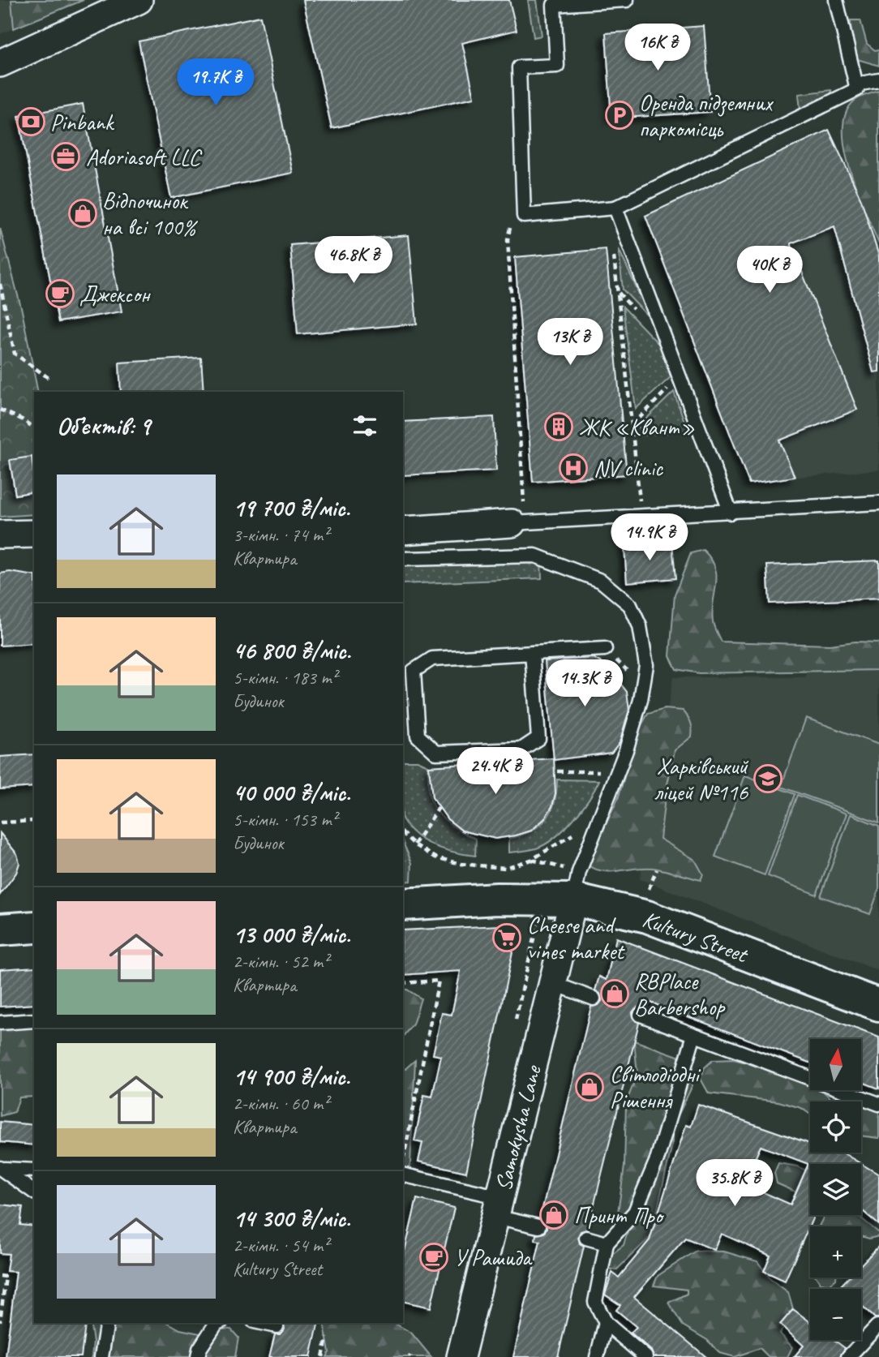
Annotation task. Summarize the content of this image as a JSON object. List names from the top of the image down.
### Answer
{
  "streets": {
    "street": ["Kultury Street", "Samokysha Lane"]
  },
  "crossings": [
    ["Kultury Street", "Samokysha Lane"]
  ],
  "places": {
    "parking": ["Оренда підземних паркомісць"],
    "bank": ["Pinbank"],
    "office": ["Adoriasoft LLC"],
    "shop": [
      "Відпочинок на всі 100%",
      "RBPlace Barbershop",
      "Світлодіодні Рішення",
      "Принт Про"
    ],
    "cafe": ["Джексон", "У Рашида"],
    "building": ["ЖК «Квант»"],
    "hospital": ["NV clinic"],
    "school or university": ["Харківський ліцей №116"],
    "supermarket": ["Сheese and vines market"]
  },
  "north": "top",
  "page": {
    "price": [
      "16K ₴",
      "19.7K ₴",
      "46.8K ₴",
      "40K ₴",
      "13K ₴",
      "14.9K ₴",
      "14.3K ₴",
      "24.4K ₴",
      "35.8K ₴"
    ],
    "heading": "Об’єктів: 9",
    "list": [
      {
        "name": "19 700 ₴/міс.",
        "note": "3-кімн. · 74 m² · Квартира"
      },
      {
        "name": "46 800 ₴/міс.",
        "note": "5-кімн. · 183 m² · Будинок"
      },
      {
        "name": "40 000 ₴/міс.",
        "note": "5-кімн. · 153 m² · Будинок"
      },
      {
        "name": "13 000 ₴/міс.",
        "note": "2-кімн. · 52 m² · Квартира"
      },
      {
        "name": "14 900 ₴/міс.",
        "note": "2-кімн. · 60 m² · Квартира"
      },
      {
        "name": "14 300 ₴/міс.",
        "note": "2-кімн. · 54 m² · Kultury Street"
      }
    ],
    "map_buttons": ["+", "−"]
  }
}
